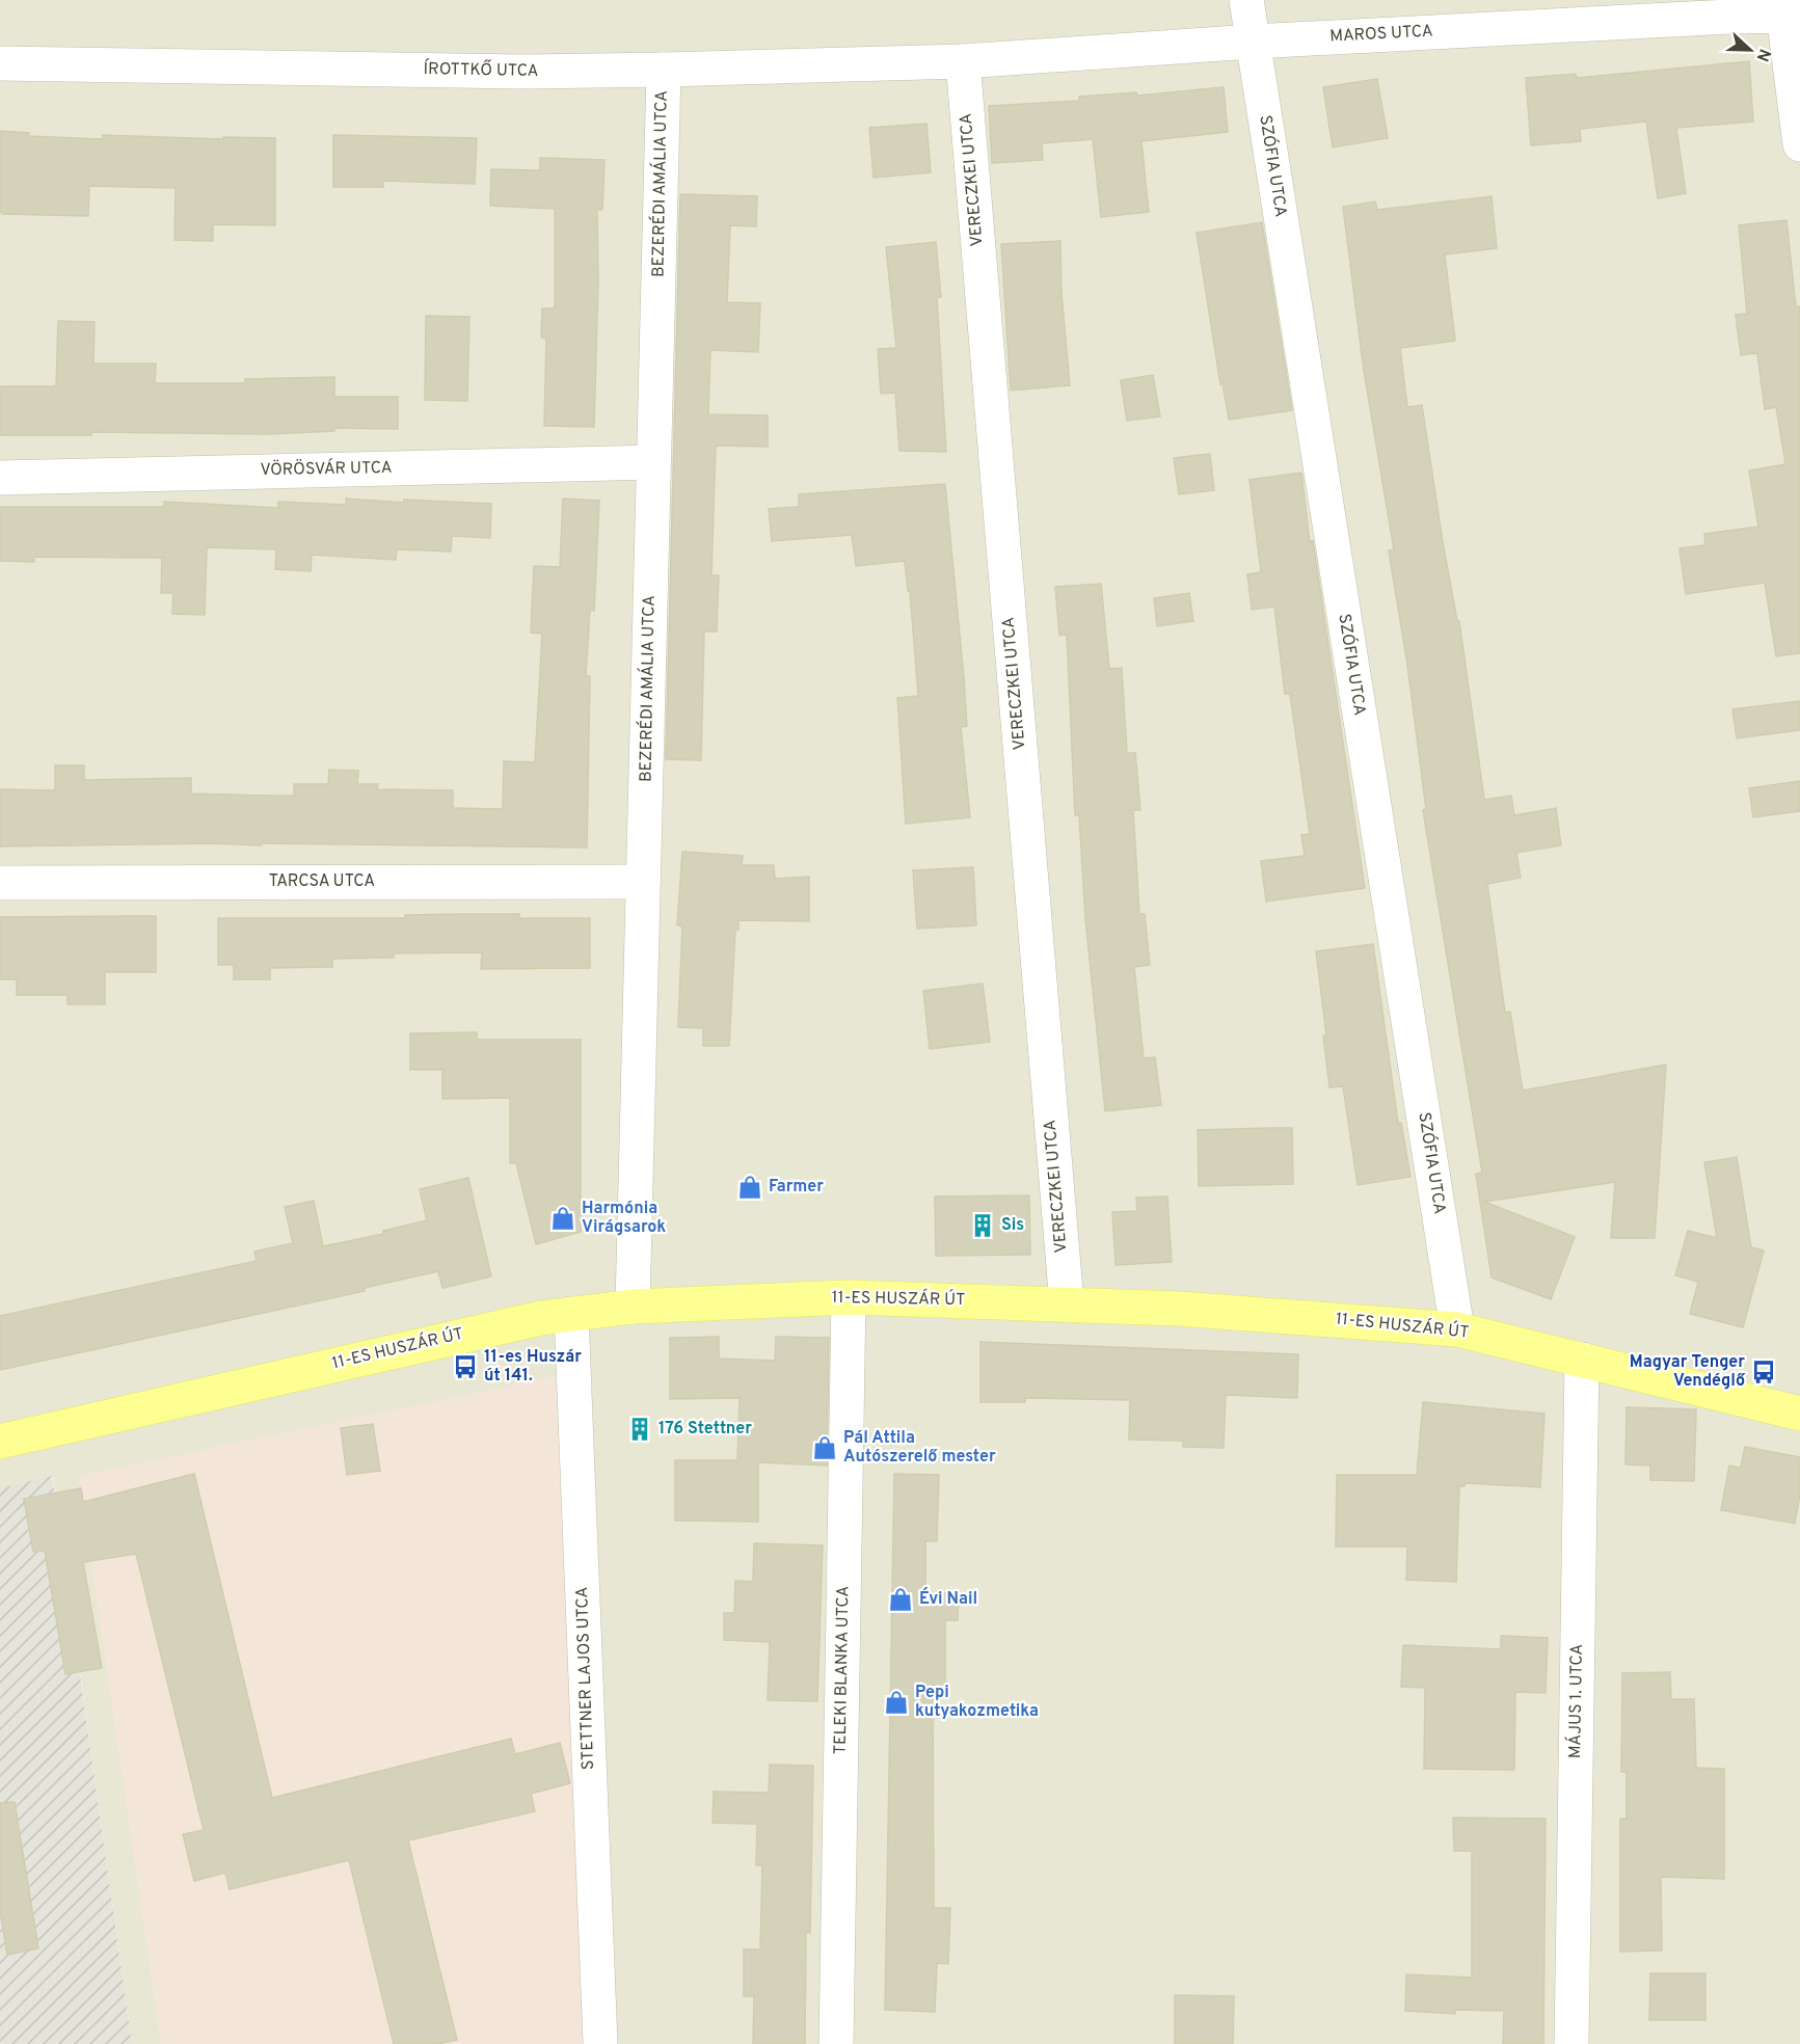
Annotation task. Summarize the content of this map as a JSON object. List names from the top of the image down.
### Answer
{
  "streets": {
    "main road": ["11-ES HUSZÁR ÚT"],
    "street": [
      "MAROS UTCA",
      "ÍROTTKŐ UTCA",
      "SZÓFIA UTCA",
      "VERECZKEI UTCA",
      "BEZERÉDI AMÁLIA UTCA",
      "VÖRÖSVÁR UTCA",
      "TARCSA UTCA",
      "TELEKI BLANKA UTCA",
      "STETTNER LAJOS UTCA",
      "MÁJUS 1. UTCA"
    ]
  },
  "crossings": [
    ["MAROS UTCA", "ÍROTTKŐ UTCA"],
    ["MAROS UTCA", "SZÓFIA UTCA"],
    ["MAROS UTCA", "VERECZKEI UTCA"],
    ["ÍROTTKŐ UTCA", "VERECZKEI UTCA"],
    ["ÍROTTKŐ UTCA", "BEZERÉDI AMÁLIA UTCA"],
    ["SZÓFIA UTCA", "11-ES HUSZÁR ÚT"],
    ["VERECZKEI UTCA", "11-ES HUSZÁR ÚT"],
    ["BEZERÉDI AMÁLIA UTCA", "VÖRÖSVÁR UTCA"],
    ["BEZERÉDI AMÁLIA UTCA", "TARCSA UTCA"],
    ["BEZERÉDI AMÁLIA UTCA", "11-ES HUSZÁR ÚT"],
    ["11-ES HUSZÁR ÚT", "TELEKI BLANKA UTCA"],
    ["11-ES HUSZÁR ÚT", "STETTNER LAJOS UTCA"],
    ["11-ES HUSZÁR ÚT", "MÁJUS 1. UTCA"]
  ],
  "places": {
    "shop": [
      "Farmer",
      "Harmónia Virágsarok",
      "Pál Attila Autószerelő mester",
      "Évi Nail",
      "Pepi kutyakozmetika"
    ],
    "building": ["Sis", "176 Stettner"],
    "bus stop": ["11-es Huszár út 141.", "Magyar Tenger Vendéglő"]
  },
  "north": "right"
}
